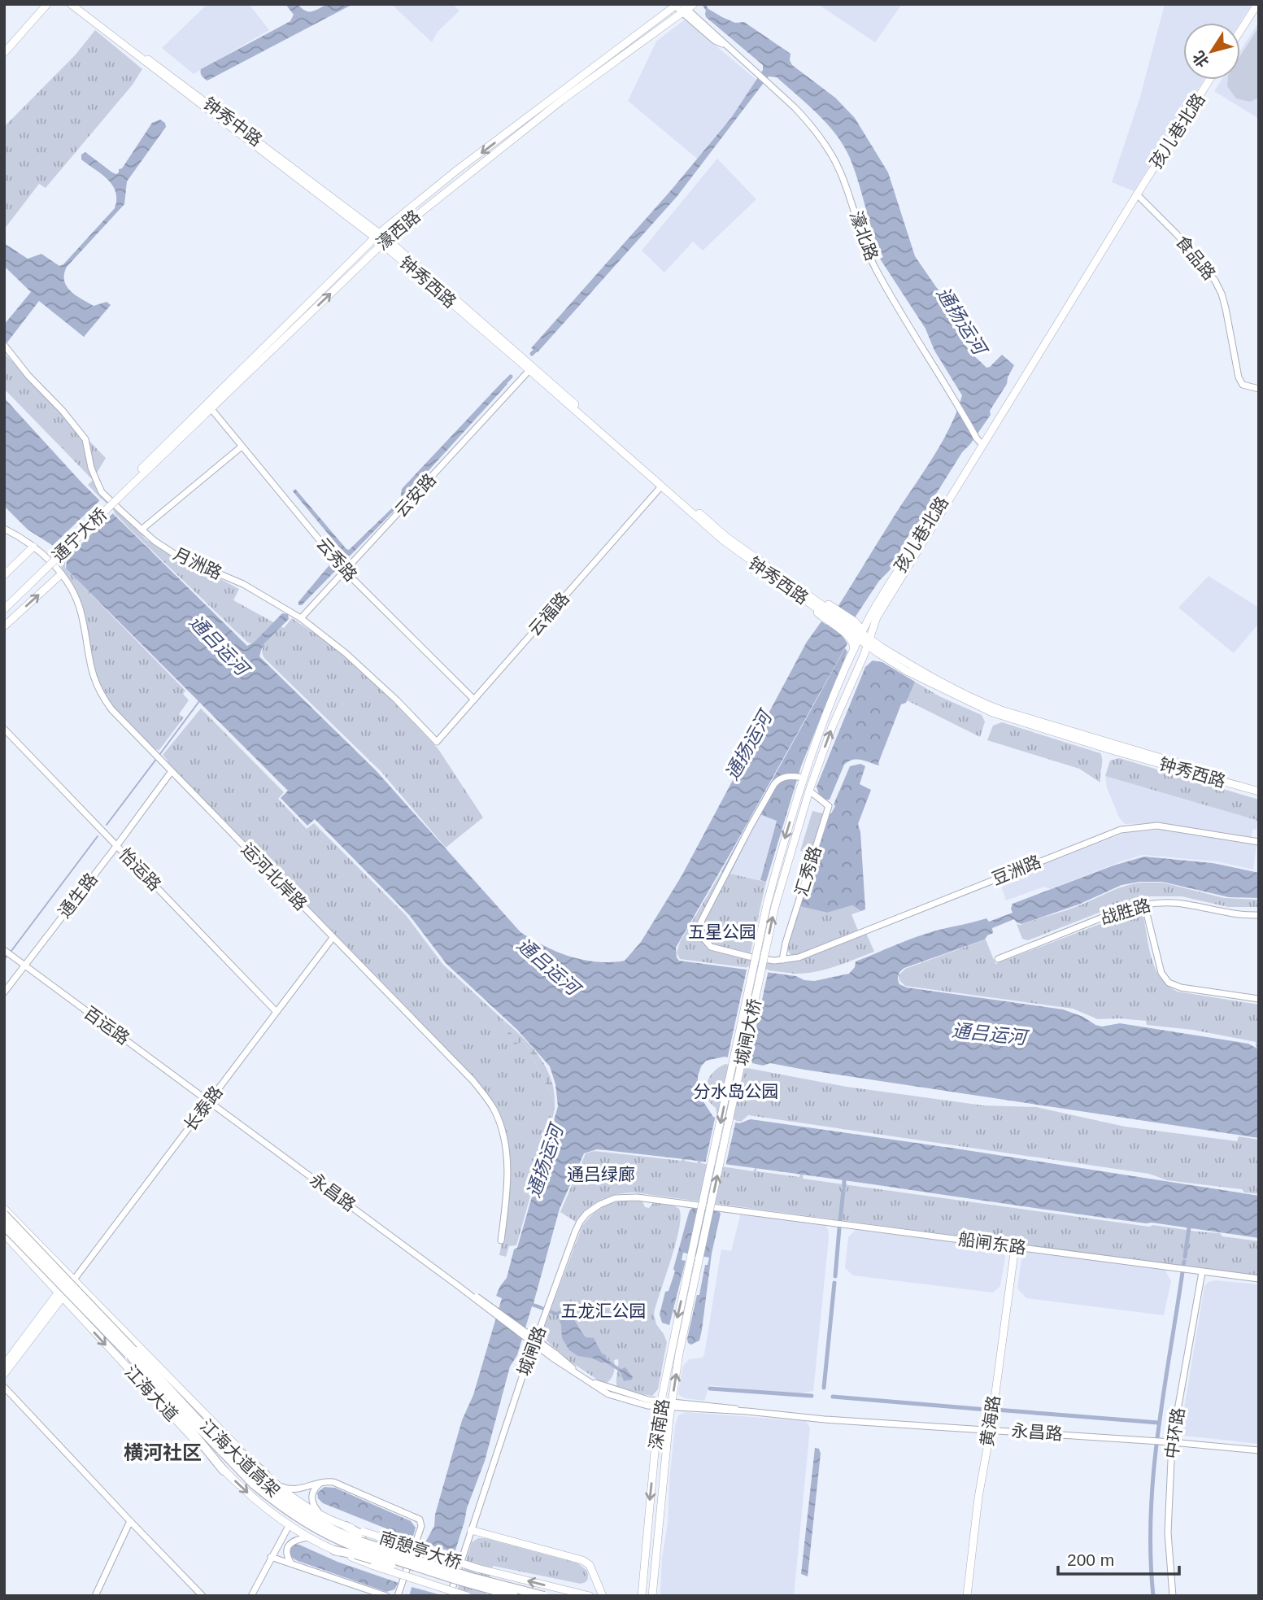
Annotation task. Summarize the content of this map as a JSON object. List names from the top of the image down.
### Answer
{
  "streets": {
    "highway": ["江海大道高架"],
    "main road": [
      "钟秀中路",
      "孩儿巷北路",
      "濠西路",
      "钟秀西路",
      "通宁大桥",
      "城闸大桥",
      "长泰路",
      "江海大道",
      "黄海路",
      "深南路",
      "南憩亭大桥"
    ],
    "street": [
      "濠北路",
      "食品路",
      "云安路",
      "云秀路",
      "月洲路",
      "云福路",
      "怡运路",
      "豆洲路",
      "汇秀路",
      "运河北岸路",
      "通生路",
      "战胜路",
      "百运路",
      "永昌路",
      "船闸东路",
      "城闸路",
      "中环路"
    ]
  },
  "crossings": [
    ["钟秀中路", "濠西路"],
    ["钟秀中路", "钟秀西路"],
    ["孩儿巷北路", "濠北路"],
    ["孩儿巷北路", "食品路"],
    ["孩儿巷北路", "钟秀西路"],
    ["孩儿巷北路", "汇秀路"],
    ["孩儿巷北路", "城闸大桥"],
    ["濠西路", "濠北路"],
    ["濠西路", "钟秀西路"],
    ["濠西路", "通宁大桥"],
    ["濠西路", "云秀路"],
    ["钟秀西路", "云安路"],
    ["钟秀西路", "云福路"],
    ["云安路", "云秀路"],
    ["云安路", "月洲路"],
    ["云秀路", "云福路"],
    ["月洲路", "云福路"],
    ["怡运路", "通生路"],
    ["怡运路", "长泰路"],
    ["豆洲路", "汇秀路"],
    ["运河北岸路", "通生路"],
    ["运河北岸路", "长泰路"],
    ["通生路", "百运路"],
    ["百运路", "长泰路"],
    ["百运路", "永昌路"],
    ["城闸大桥", "深南路"],
    ["长泰路", "永昌路"],
    ["长泰路", "江海大道"],
    ["永昌路", "黄海路"],
    ["永昌路", "深南路"],
    ["永昌路", "中环路"],
    ["船闸东路", "城闸路"],
    ["船闸东路", "黄海路"],
    ["船闸东路", "中环路"],
    ["江海大道", "南憩亭大桥"],
    ["江海大道高架", "南憩亭大桥"]
  ],
  "districts": ["横河社区"],
  "water": ["通扬运河", "通吕运河"],
  "parks": [
    "五星公园",
    "分水岛公园",
    "通吕绿廊",
    "五龙汇公园"
  ],
  "scale_bar": "200 m",
  "north": "bottom left"
}
